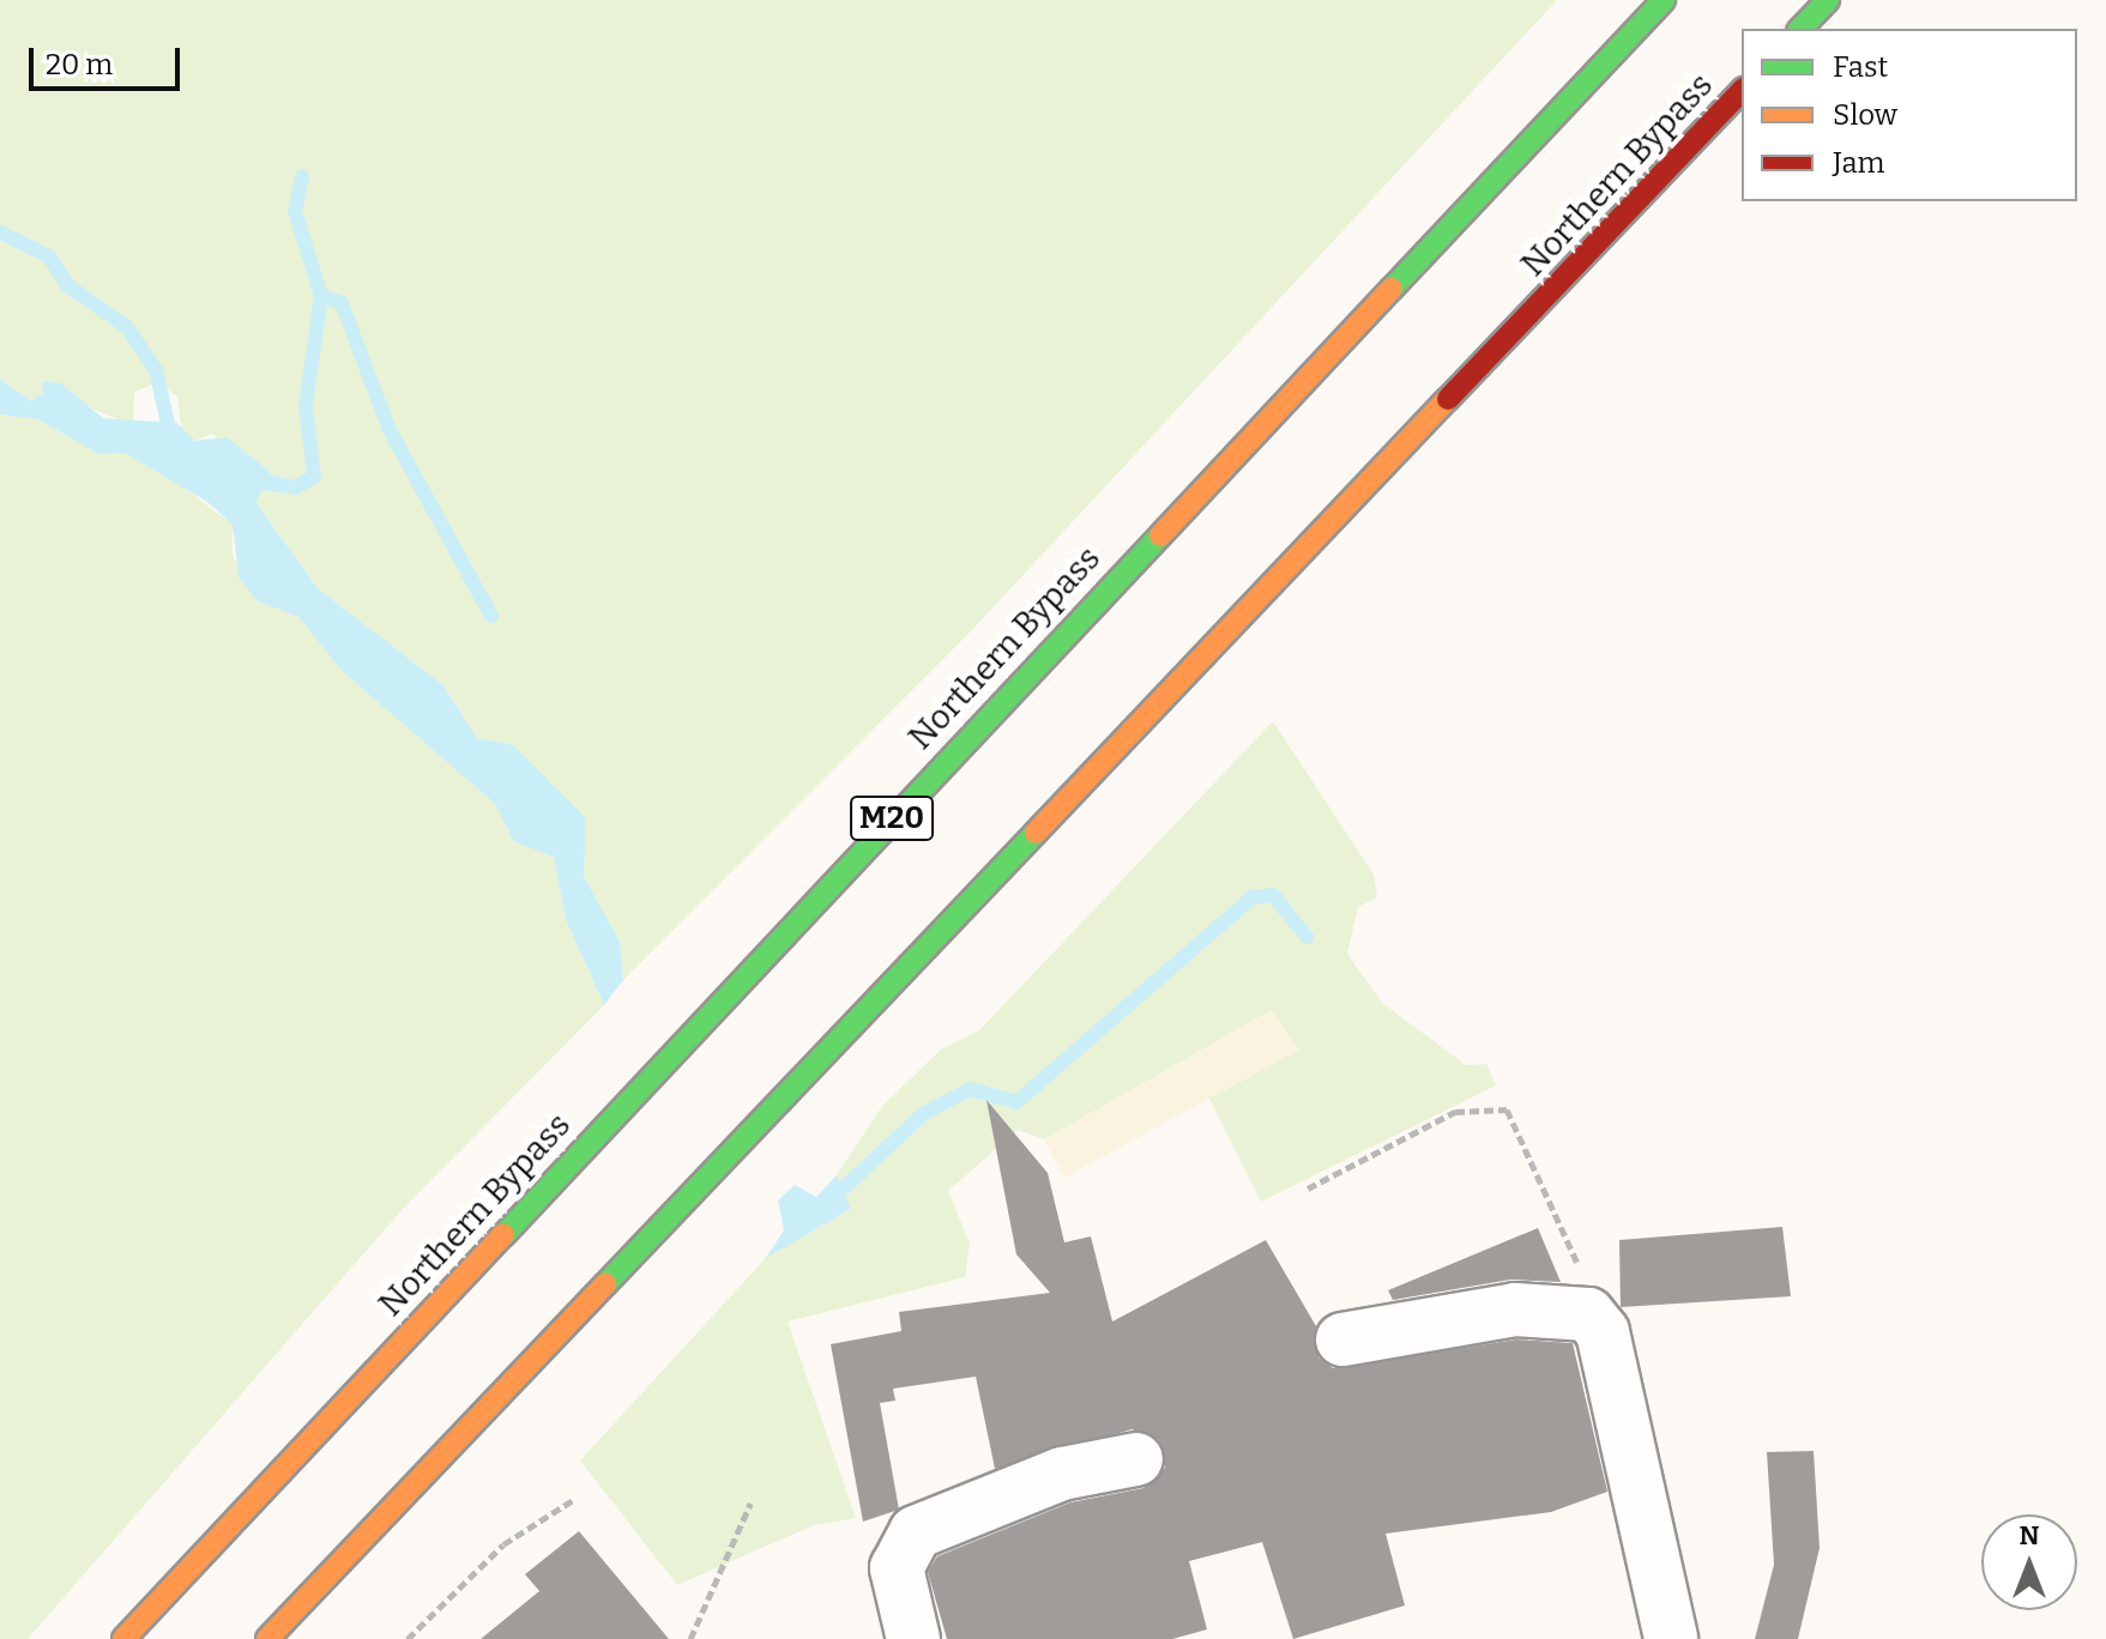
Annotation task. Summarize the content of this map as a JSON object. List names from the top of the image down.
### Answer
{
  "streets": {
    "highway": ["Northern Bypass", "M20"]
  },
  "legend": ["Fast", "Slow", "Jam"],
  "scale_bar": "20 m",
  "north": "top"
}
